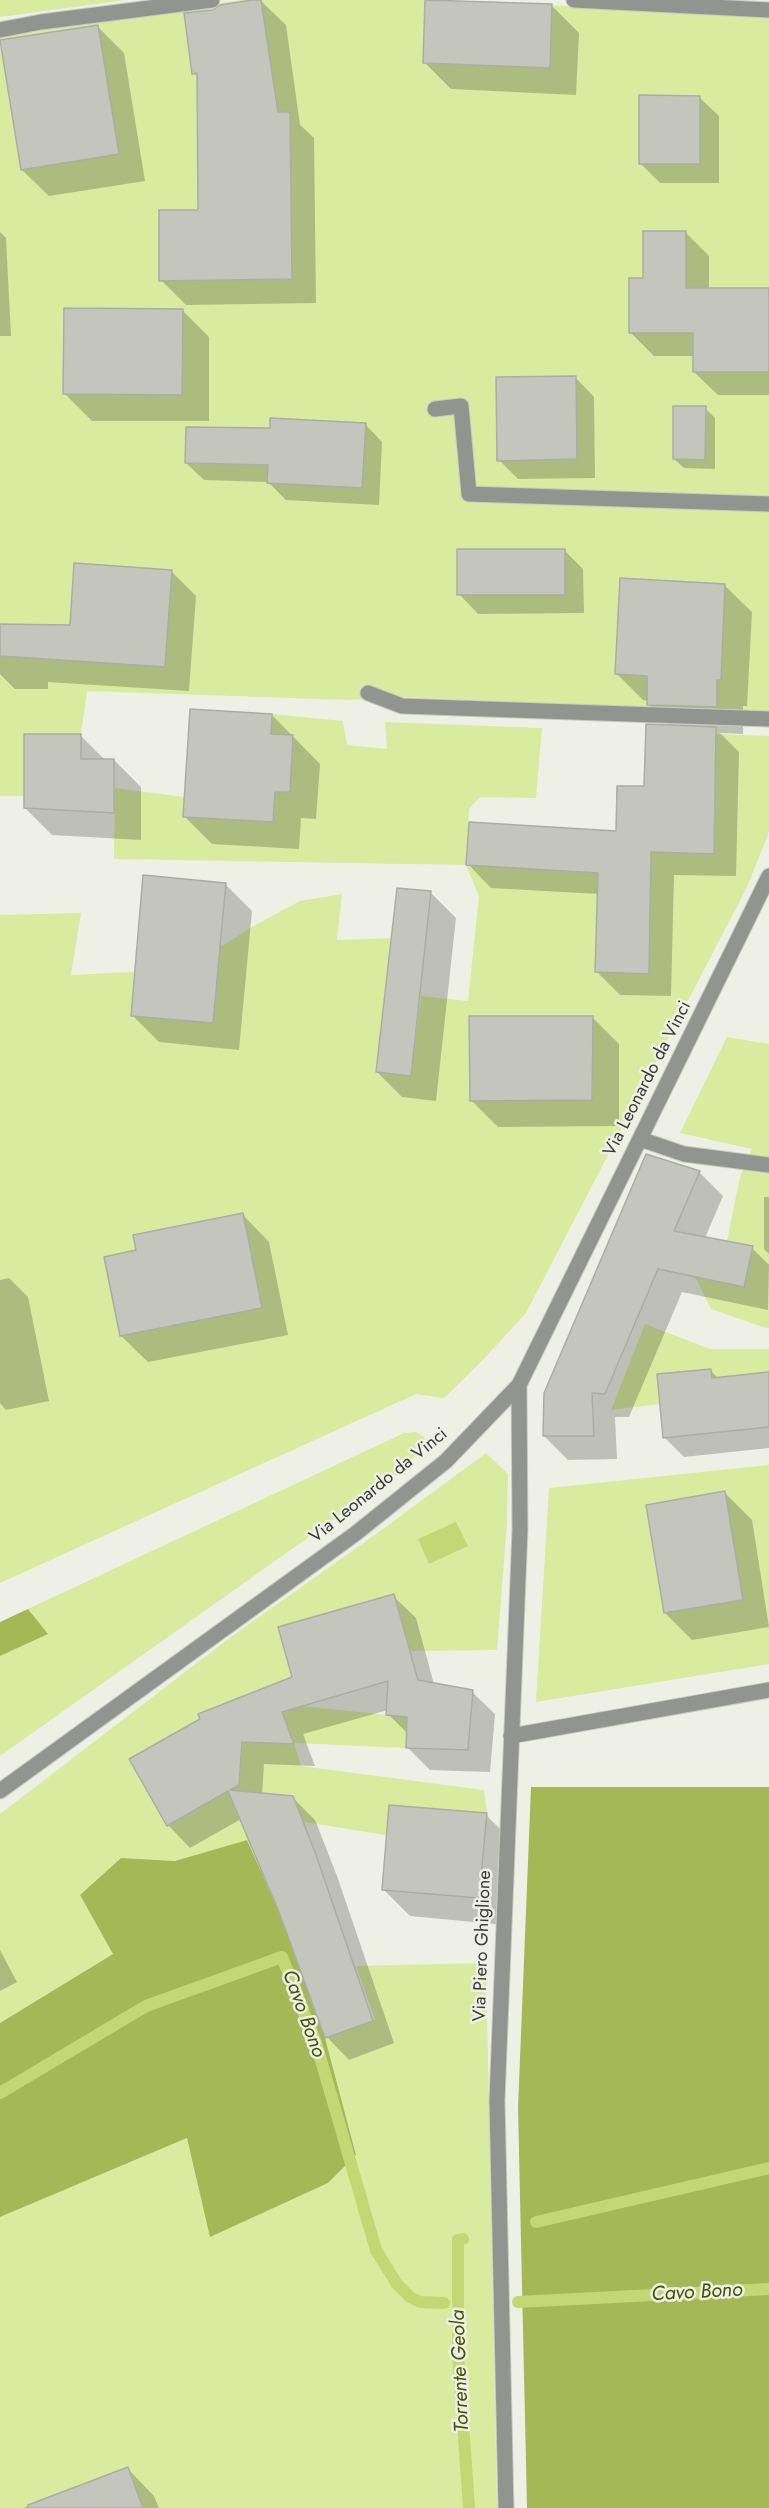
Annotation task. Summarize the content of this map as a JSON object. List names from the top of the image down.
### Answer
{
  "streets": {
    "street": ["Via Leonardo da Vinci", "Via Piero Ghiglione"]
  },
  "crossings": [
    ["Via Leonardo da Vinci", "Via Piero Ghiglione"]
  ],
  "water": ["Cavo Bono", "Torrente Geola"]
}
